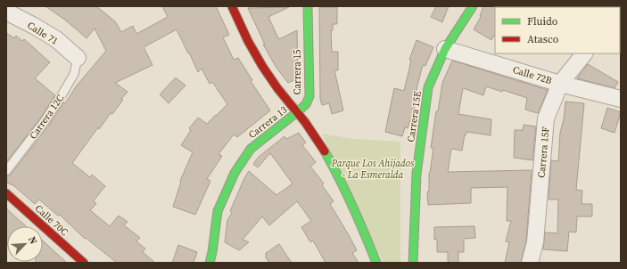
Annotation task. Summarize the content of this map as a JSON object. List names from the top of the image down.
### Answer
{
  "streets": {
    "street": [
      "Calle 71",
      "Carrera 15",
      "Calle 72B",
      "Carrera 15E",
      "Carrera 13",
      "Carrera 15F",
      "Calle 70C"
    ],
    "lane": ["Carrera 12C"]
  },
  "crossings": [
    ["Calle 71", "Carrera 12C"],
    ["Carrera 15", "Carrera 13"],
    ["Calle 72B", "Carrera 15E"],
    ["Calle 72B", "Carrera 15F"]
  ],
  "parks": ["Parque Los Ahijados - La Esmeralda"],
  "legend": ["Fluido", "Atasco"],
  "north": "top right"
}
